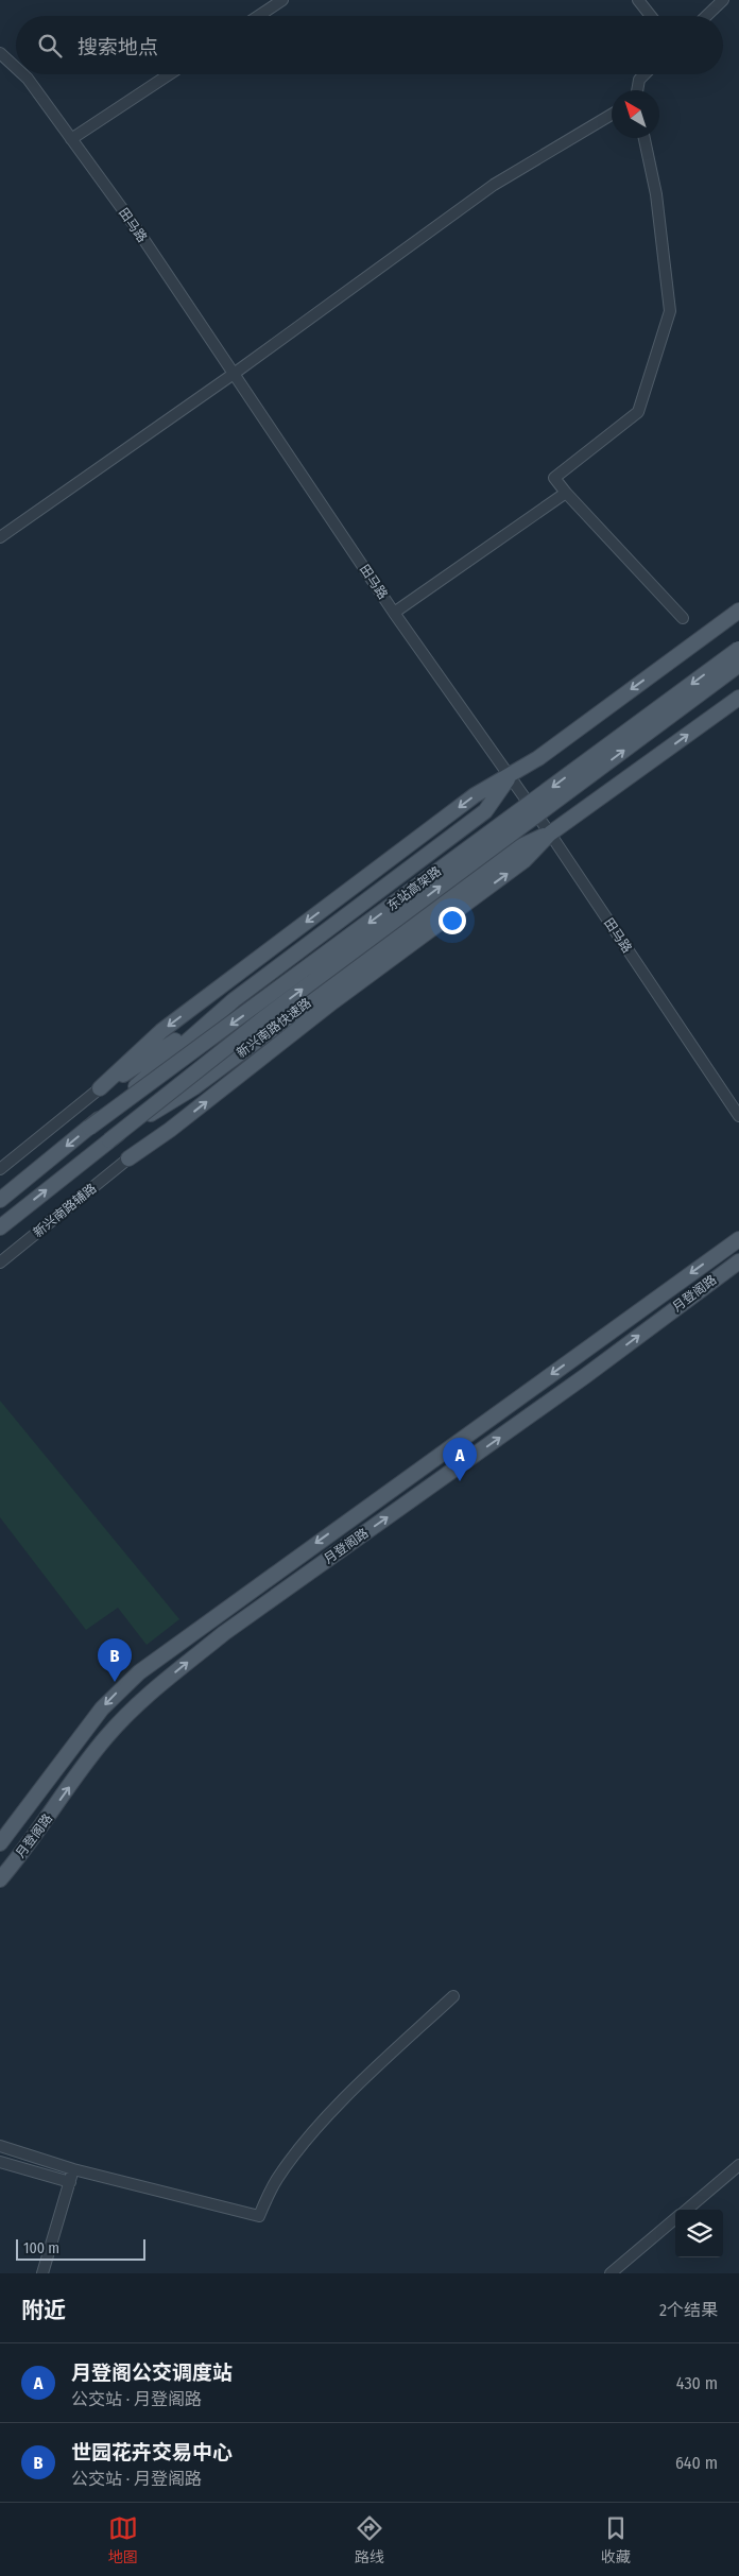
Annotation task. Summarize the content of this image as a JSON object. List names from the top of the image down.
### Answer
{
  "streets": {
    "main road": ["东站高架路", "新兴南路快速路", "月登阁路"],
    "street": ["田马路", "新兴南路辅路"]
  },
  "crossings": [
    ["田马路", "新兴南路快速路"],
    ["东站高架路", "新兴南路快速路"]
  ],
  "scale_bar": "100 m",
  "north": "top left",
  "page": {
    "search": "搜索地点",
    "pins": ["A", "B"],
    "scale": "100 m",
    "heading": ["附近", "2个结果"],
    "list": [
      {
        "mark": "A",
        "name": "月登阁公交调度站",
        "note": "公交站 · 月登阁路",
        "value": "430 m"
      },
      {
        "mark": "B",
        "name": "世园花卉交易中心",
        "note": "公交站 · 月登阁路",
        "value": "640 m"
      }
    ],
    "nav": ["地图", "路线", "收藏"]
  }
}
